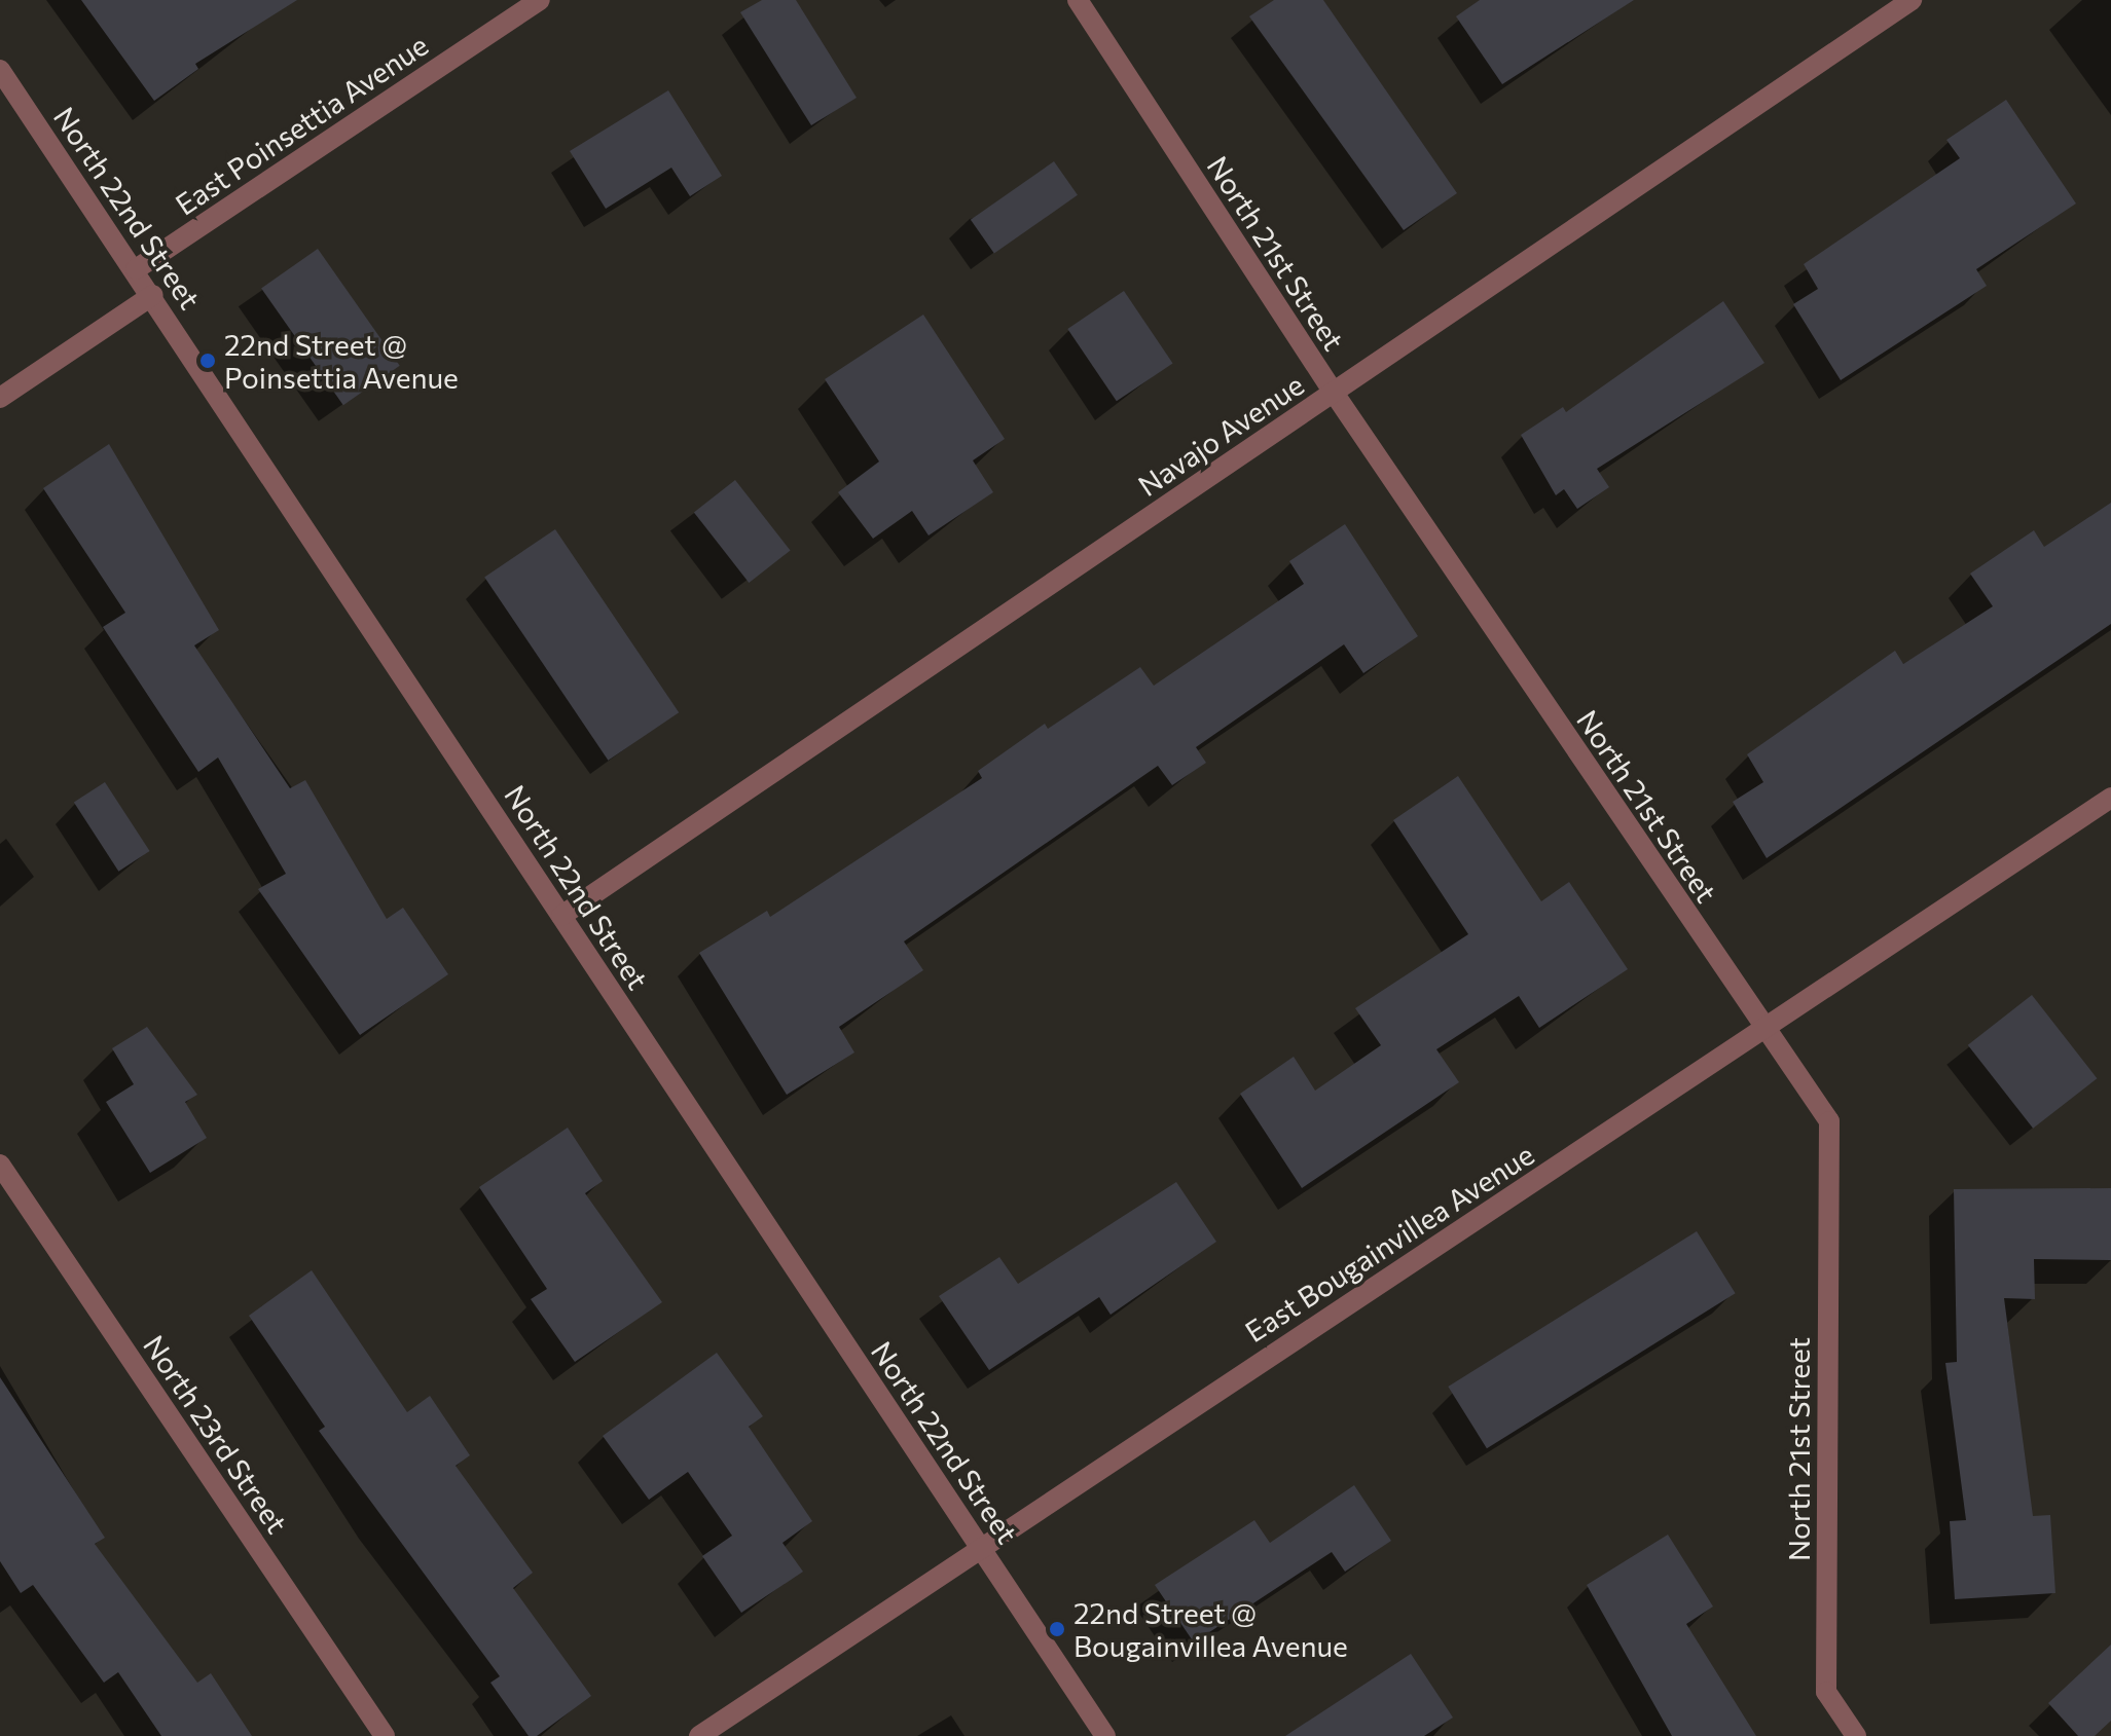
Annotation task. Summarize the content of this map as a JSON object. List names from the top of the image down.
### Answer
{
  "streets": {
    "street": [
      "East Poinsettia Avenue",
      "North 22nd Street",
      "North 21st Street",
      "Navajo Avenue",
      "East Bougainvillea Avenue",
      "North 23rd Street"
    ]
  },
  "crossings": [
    ["East Poinsettia Avenue", "North 22nd Street"],
    ["North 22nd Street", "Navajo Avenue"],
    ["North 22nd Street", "East Bougainvillea Avenue"],
    ["North 21st Street", "Navajo Avenue"],
    ["North 21st Street", "East Bougainvillea Avenue"]
  ],
  "places": ["22nd Street @ Poinsettia Avenue", "22nd Street @ Bougainvillea Avenue"]
}
